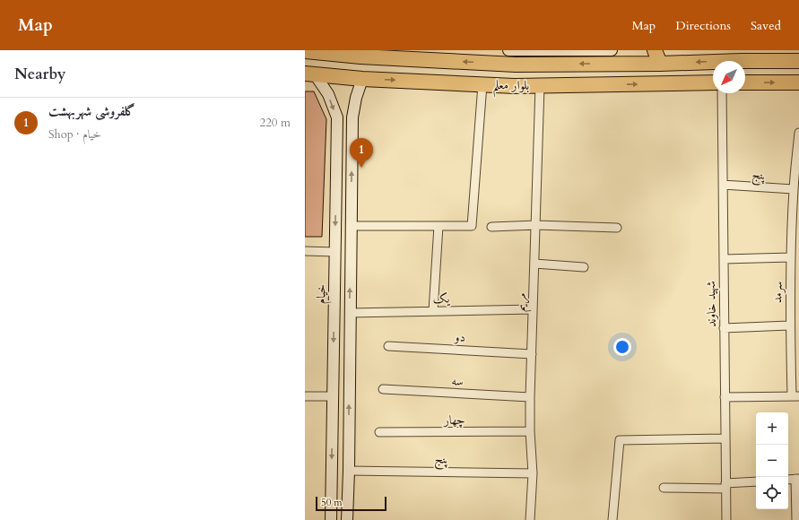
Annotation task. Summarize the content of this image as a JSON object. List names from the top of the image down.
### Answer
{
  "streets": {
    "highway": ["بلوار معلم"],
    "main road": ["خیام"],
    "street": [
      "پنج",
      "سرمد",
      "یک",
      "مریم",
      "شهید خاوند",
      "دو",
      "سه",
      "چهار"
    ]
  },
  "crossings": [
    ["بلوار معلم", "خیام"],
    ["بلوار معلم", "مریم"],
    ["پنج", "سرمد"],
    ["پنج", "مریم"],
    ["پنج", "شهید خاوند"],
    ["یک", "مریم"],
    ["مریم", "دو"],
    ["مریم", "سه"],
    ["مریم", "چهار"]
  ],
  "scale_bar": "50 m",
  "north": "bottom left",
  "page": {
    "header": "Map",
    "nav": ["Map", "Directions", "Saved"],
    "heading": "Nearby",
    "list": [
      {
        "mark": "1",
        "name": "گلفروشی شهربهشت",
        "note": "Shop · خیام",
        "value": "220 m"
      }
    ],
    "pins": "1",
    "map_buttons": ["+", "−"],
    "scale": "50 m"
  }
}
